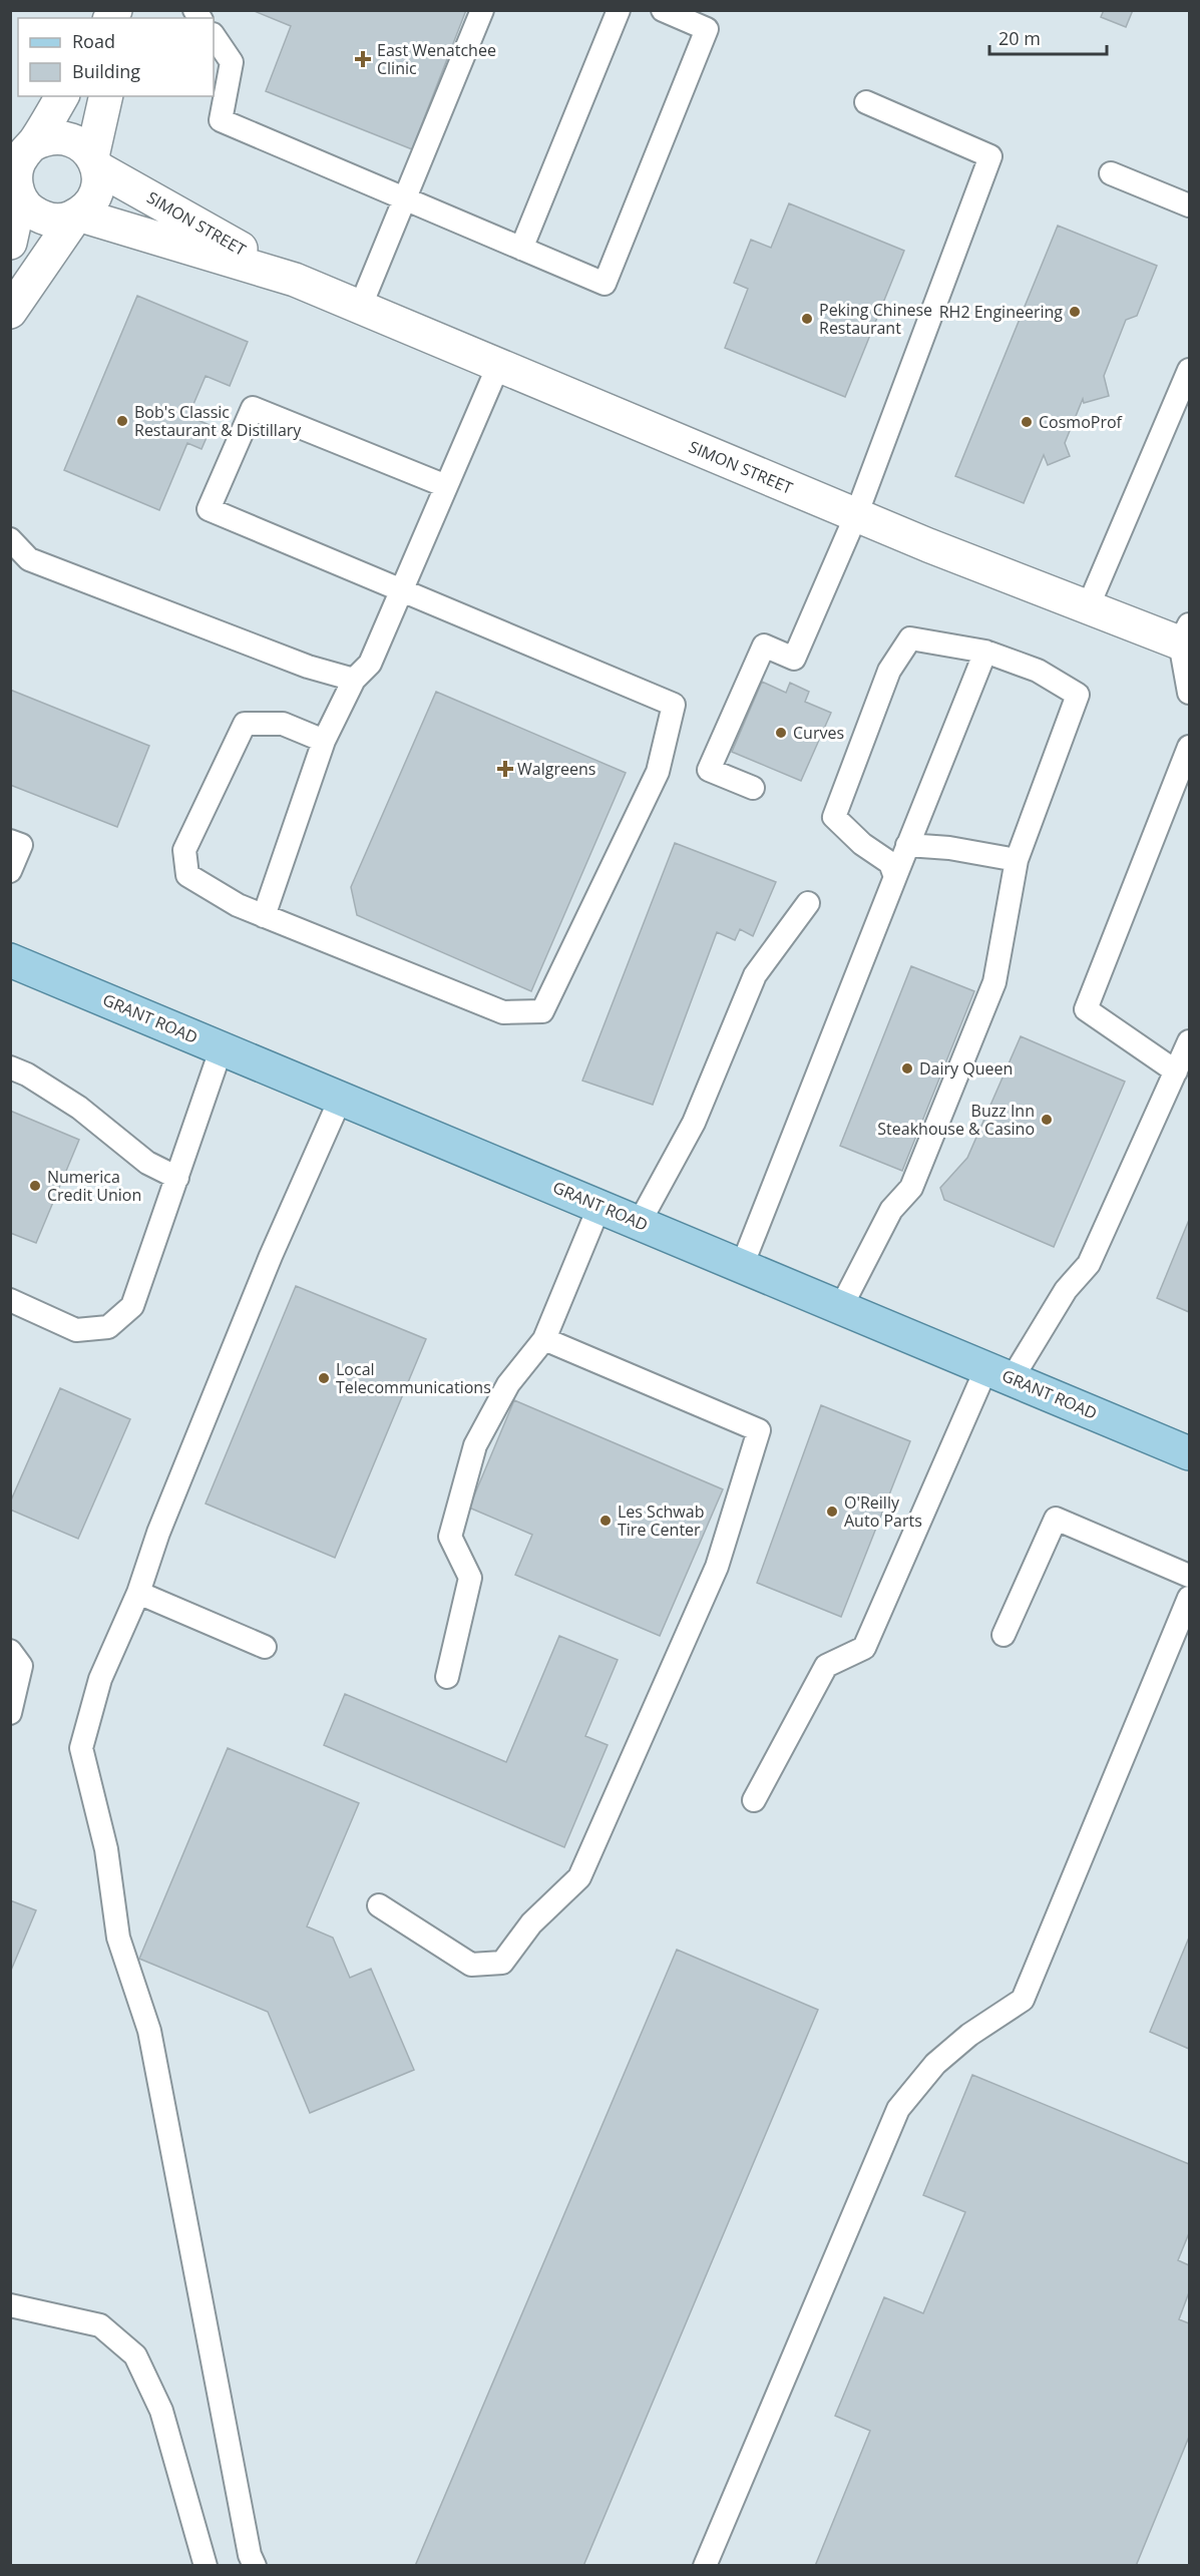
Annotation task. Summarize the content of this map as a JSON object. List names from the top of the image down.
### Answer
{
  "streets": {
    "main road": ["GRANT ROAD"],
    "street": ["SIMON STREET"]
  },
  "places": {
    "health": ["East Wenatchee Clinic", "Walgreens"],
    "other": [
      "RH2 Engineering",
      "Peking Chinese Restaurant",
      "Bob's Classic Restaurant & Distillary",
      "CosmoProf",
      "Curves",
      "Dairy Queen",
      "Buzz Inn Steakhouse & Casino",
      "Numerica Credit Union",
      "Local Telecommunications",
      "O'Reilly Auto Parts",
      "Les Schwab Tire Center"
    ]
  },
  "legend": ["Road", "Building"],
  "scale_bar": "20 m"
}
